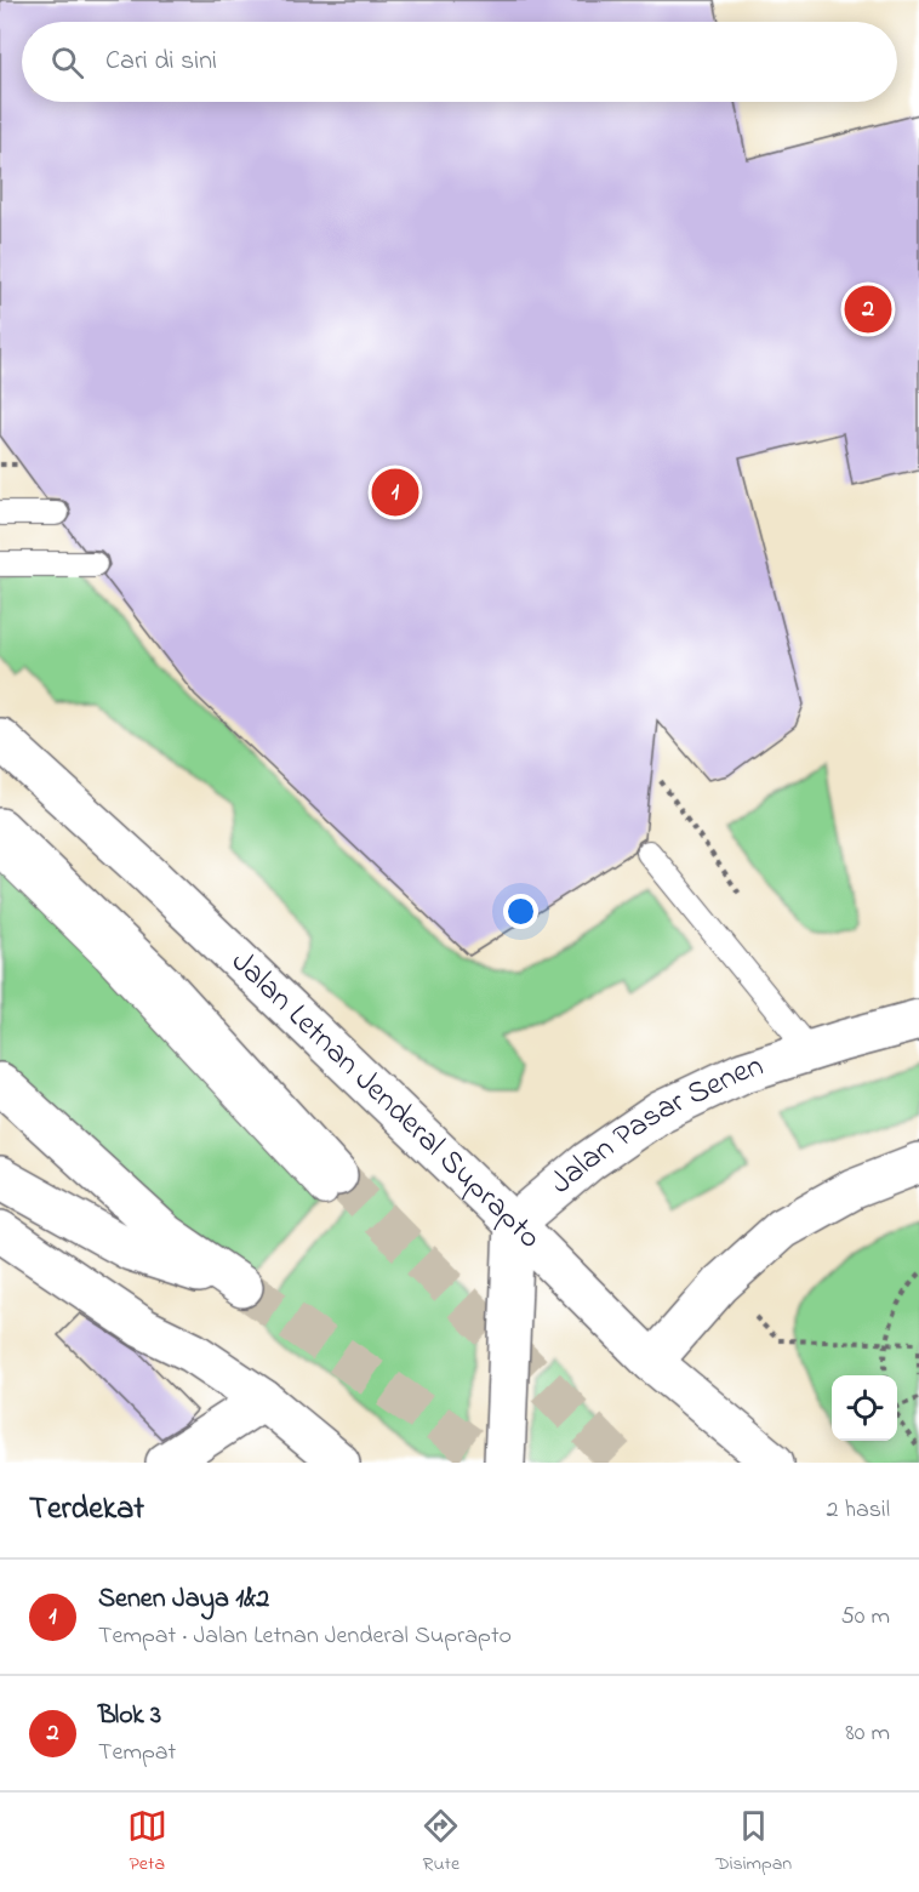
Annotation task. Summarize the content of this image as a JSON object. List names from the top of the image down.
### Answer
{
  "streets": {
    "main road": ["Jalan Letnan Jenderal Suprapto", "Jalan Pasar Senen"]
  },
  "crossings": [
    ["Jalan Letnan Jenderal Suprapto", "Jalan Pasar Senen"]
  ],
  "page": {
    "search": "Cari di sini",
    "pins": ["2", "1"],
    "heading": ["Terdekat", "2 hasil"],
    "list": [
      {
        "mark": "1",
        "name": "Senen Jaya 1&2",
        "note": "Tempat · Jalan Letnan Jenderal Suprapto",
        "value": "50 m"
      },
      {
        "mark": "2",
        "name": "Blok 3",
        "note": "Tempat",
        "value": "80 m"
      }
    ],
    "nav": ["Peta", "Rute", "Disimpan"]
  }
}
